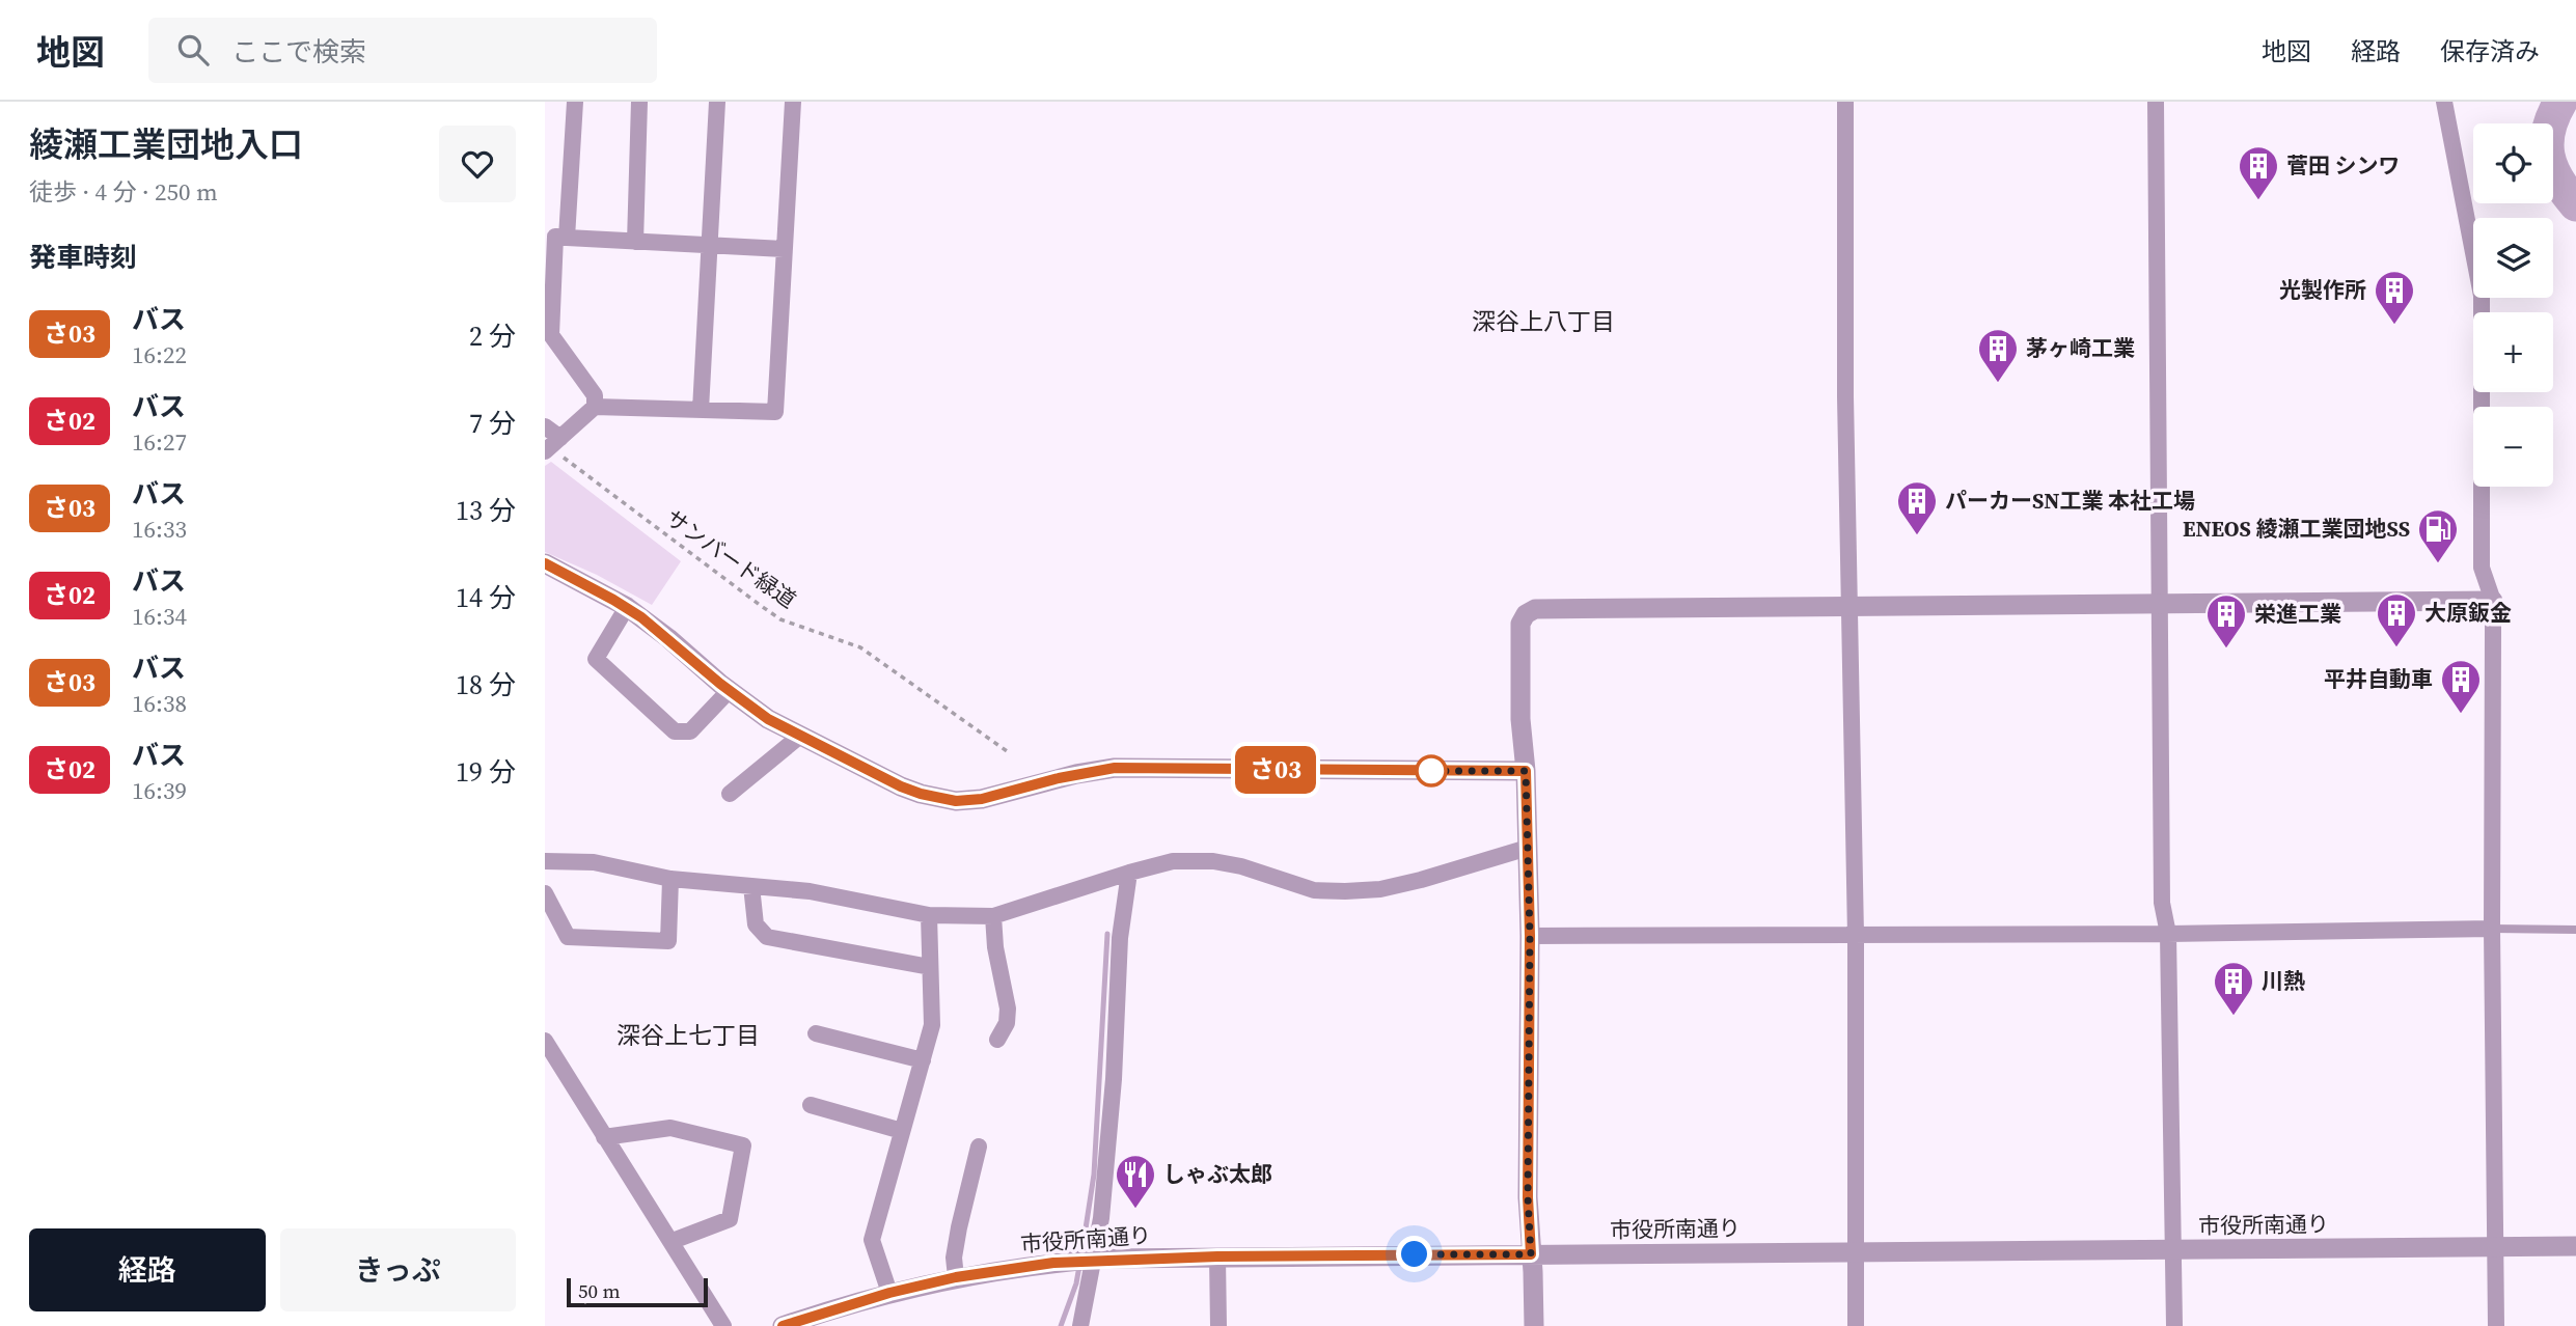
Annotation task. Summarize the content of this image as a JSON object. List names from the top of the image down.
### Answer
{
  "streets": {
    "street": ["市役所南通り"],
    "path": ["サンバード緑道"]
  },
  "districts": ["深谷上八丁目", "深谷上七丁目"],
  "places": {
    "building": [
      "菅田 シンワ",
      "光製作所",
      "茅ヶ崎工業",
      "パーカーSN工業 本社工場",
      "大原鈑金",
      "栄進工業",
      "平井自動車",
      "川熱"
    ],
    "fuel station": ["ENEOS 綾瀬工業団地SS"],
    "restaurant": ["しゃぶ太郎"]
  },
  "lines": ["bus line さ03"],
  "scale_bar": "50 m",
  "page": {
    "header": "地図",
    "search": "ここで検索",
    "nav": ["地図", "経路", "保存済み"],
    "heading": [
      ["綾瀬工業団地入口", "徒歩 · 4 分 · 250 m"],
      "発車時刻"
    ],
    "on_map": "さ03",
    "map_buttons": ["+", "−"],
    "list": [
      {
        "mark": "さ03",
        "name": "バス",
        "note": "16:22",
        "value": "2 分"
      },
      {
        "mark": "さ02",
        "name": "バス",
        "note": "16:27",
        "value": "7 分"
      },
      {
        "mark": "さ03",
        "name": "バス",
        "note": "16:33",
        "value": "13 分"
      },
      {
        "mark": "さ02",
        "name": "バス",
        "note": "16:34",
        "value": "14 分"
      },
      {
        "mark": "さ03",
        "name": "バス",
        "note": "16:38",
        "value": "18 分"
      },
      {
        "mark": "さ02",
        "name": "バス",
        "note": "16:39",
        "value": "19 分"
      }
    ],
    "buttons": ["経路", "きっぷ"],
    "scale": "50 m"
  }
}
